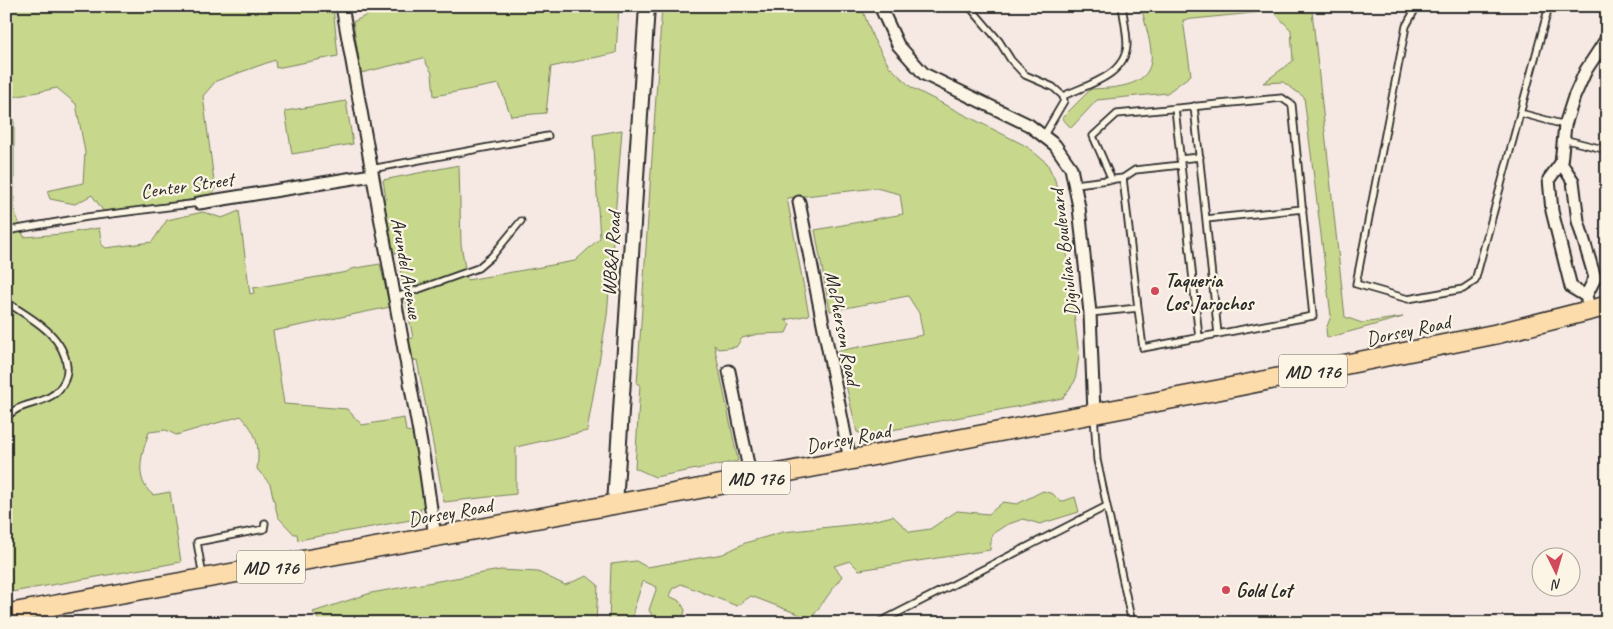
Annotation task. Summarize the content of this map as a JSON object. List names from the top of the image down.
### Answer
{
  "streets": {
    "main road": ["Dorsey Road", "MD 176"],
    "street": [
      "Center Street",
      "Digiulian Boulevard",
      "WB&A Road",
      "Arundel Avenue",
      "McPherson Road"
    ]
  },
  "crossings": [
    ["Center Street", "Arundel Avenue"],
    ["Digiulian Boulevard", "Dorsey Road"],
    ["WB&A Road", "Dorsey Road"],
    ["Arundel Avenue", "Dorsey Road"],
    ["McPherson Road", "Dorsey Road"]
  ],
  "places": ["Taqueria Los Jarochos", "Gold Lot"],
  "north": "bottom"
}
